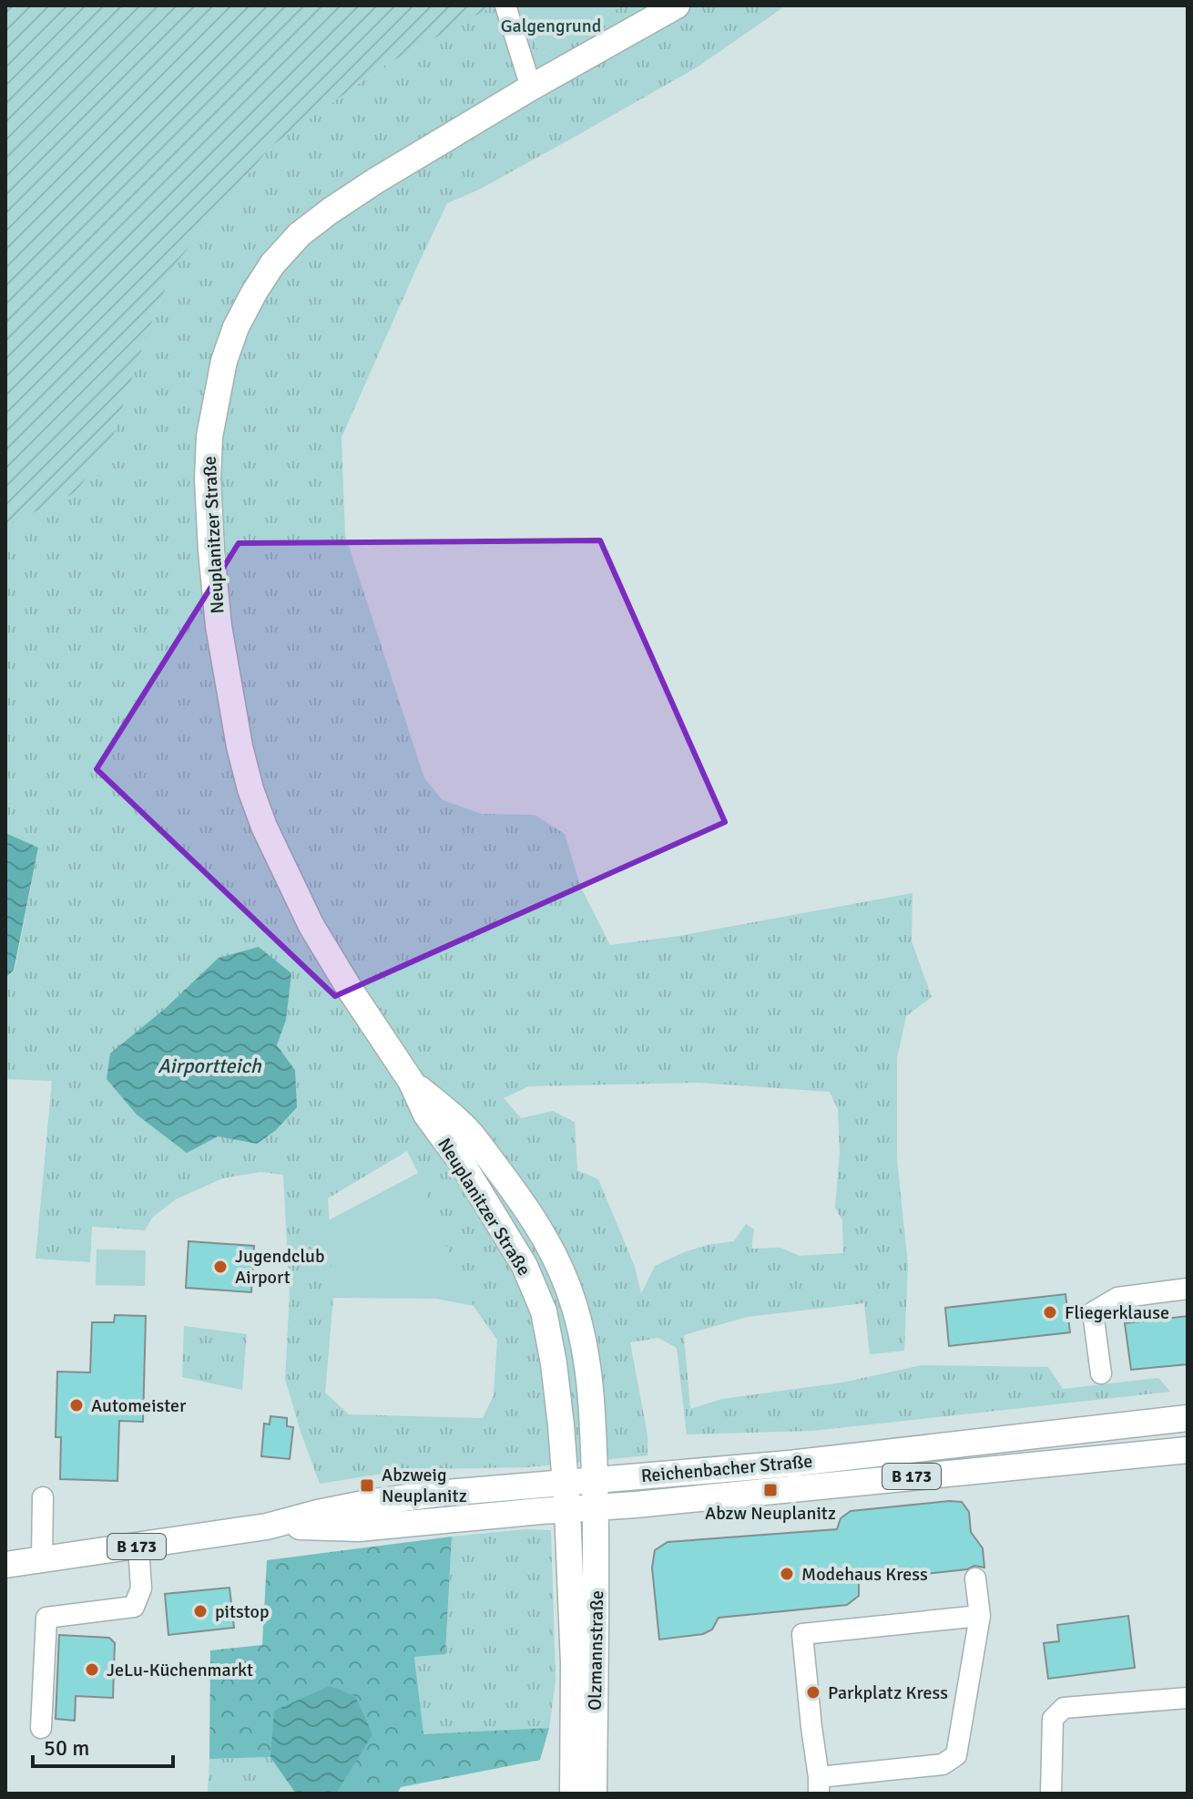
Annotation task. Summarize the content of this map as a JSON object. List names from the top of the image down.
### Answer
{
  "streets": {
    "main road": [
      "Neuplanitzer Straße",
      "Reichenbacher Straße",
      "B 173",
      "Olzmannstraße"
    ]
  },
  "crossings": [
    ["Neuplanitzer Straße", "Reichenbacher Straße"],
    ["Neuplanitzer Straße", "Olzmannstraße"],
    ["Reichenbacher Straße", "Olzmannstraße"]
  ],
  "water": ["Airportteich"],
  "parks": ["Galgengrund"],
  "places": {
    "other": [
      "Jugendclub Airport",
      "Fliegerklause",
      "Automeister",
      "Modehaus Kress",
      "pitstop",
      "JeLu-Küchenmarkt",
      "Parkplatz Kress"
    ],
    "transit": ["Abzweig Neuplanitz", "Abzw Neuplanitz"]
  },
  "scale_bar": "50 m"
}
